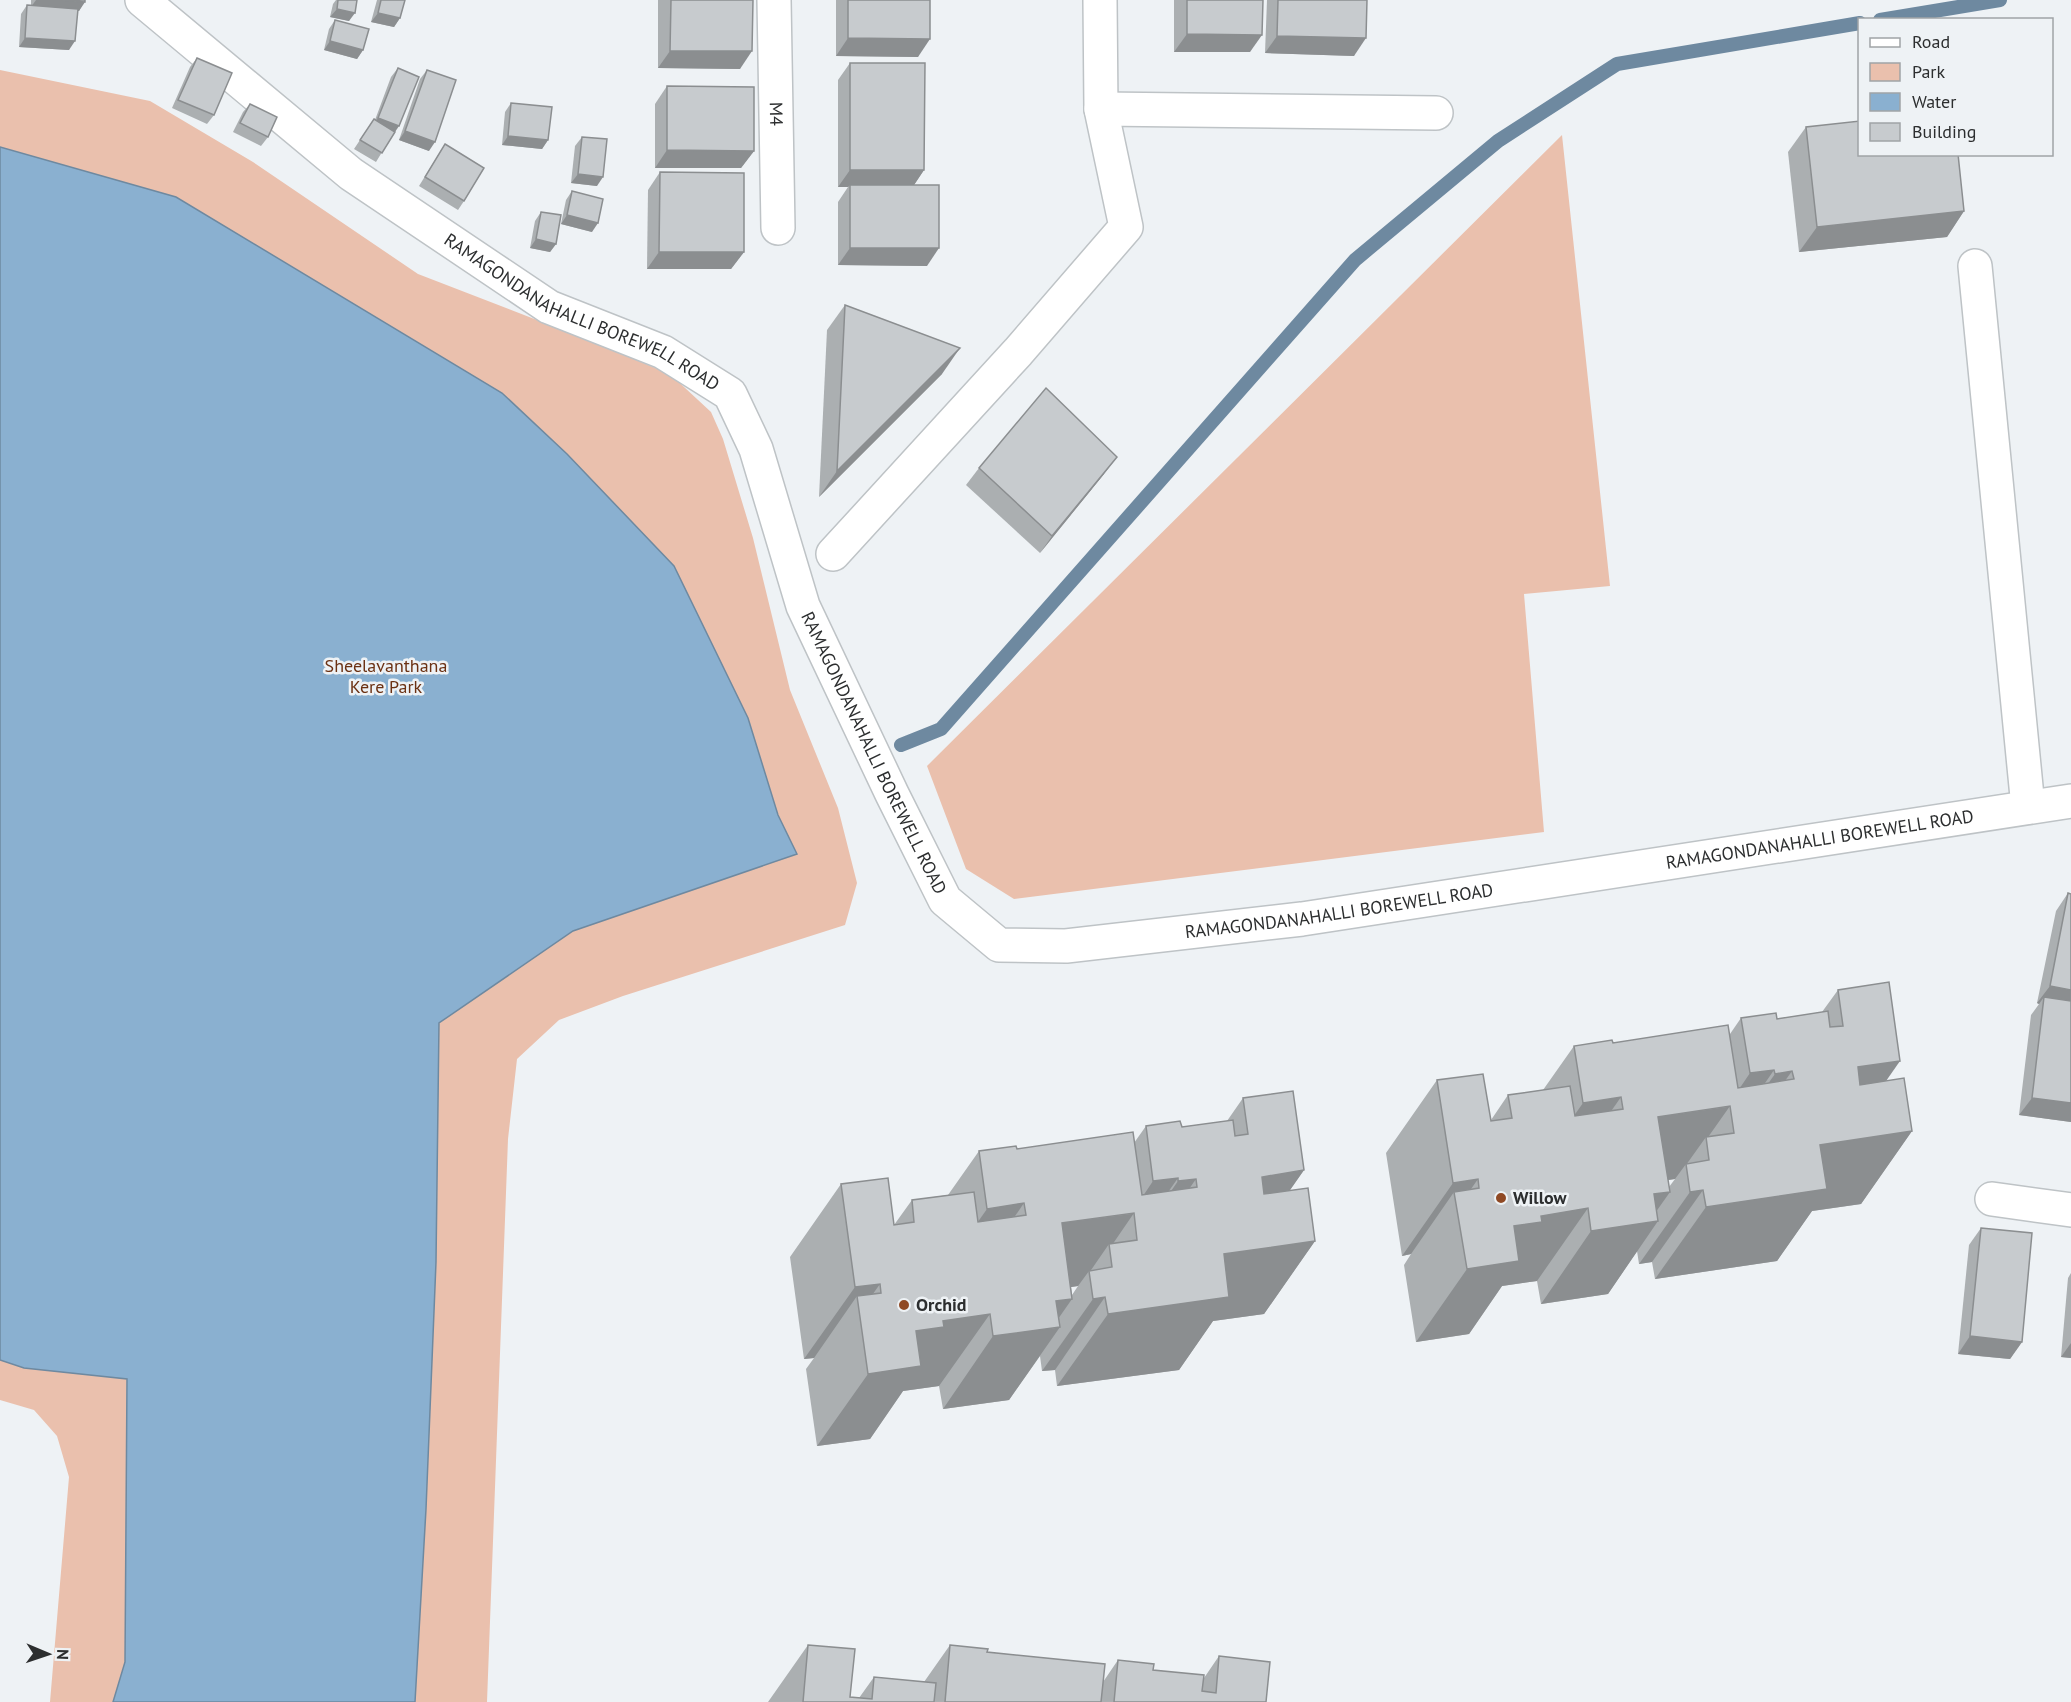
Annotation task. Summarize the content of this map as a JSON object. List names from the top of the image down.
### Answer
{
  "streets": {
    "street": ["M4", "RAMAGONDANAHALLI BOREWELL ROAD"]
  },
  "parks": ["Sheelavanthana Kere Park"],
  "places": ["Willow", "Orchid"],
  "legend": [
    "Road",
    "Park",
    "Water",
    "Building"
  ],
  "north": "right"
}
